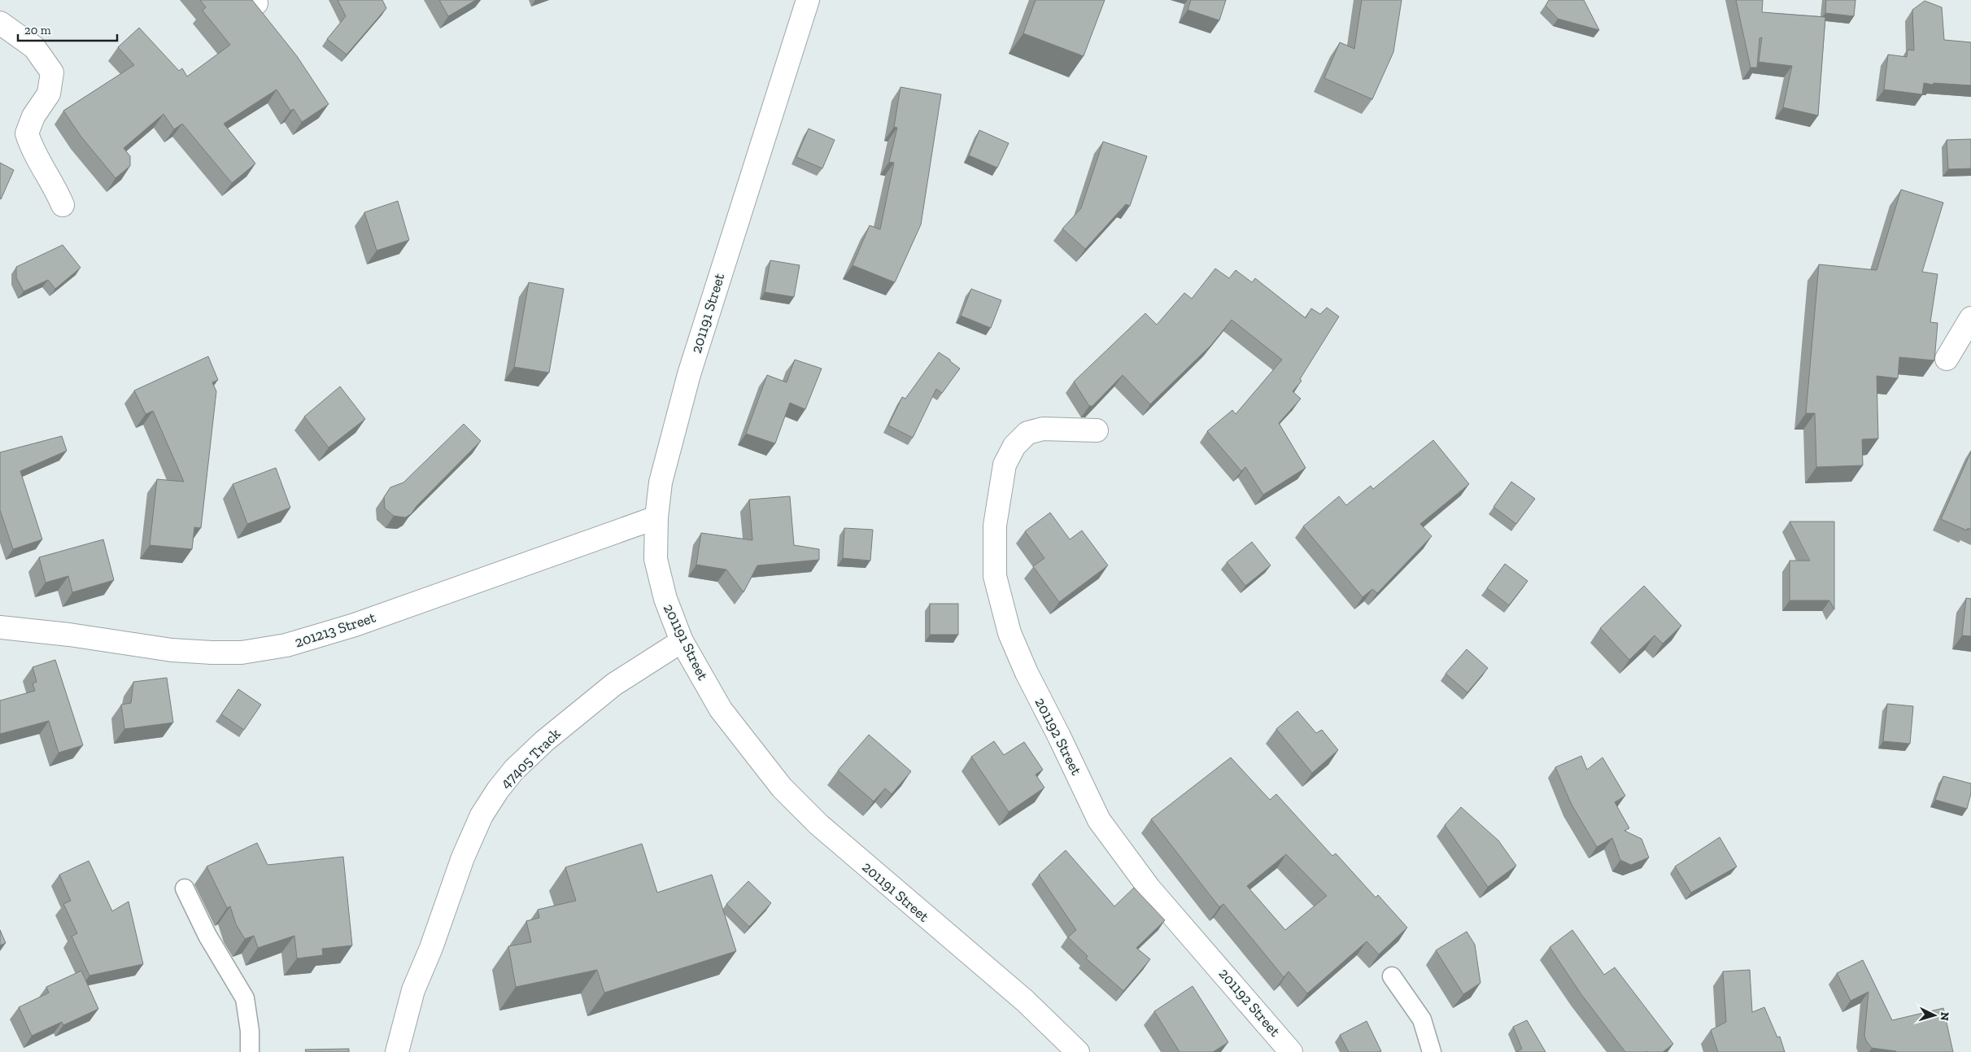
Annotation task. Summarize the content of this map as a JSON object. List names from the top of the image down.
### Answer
{
  "streets": {
    "street": [
      "201191 Street",
      "201213 Street",
      "201192 Street",
      "47405 Track"
    ]
  },
  "crossings": [
    ["201191 Street", "201213 Street"],
    ["201191 Street", "47405 Track"]
  ],
  "scale_bar": "20 m",
  "north": "right"
}
